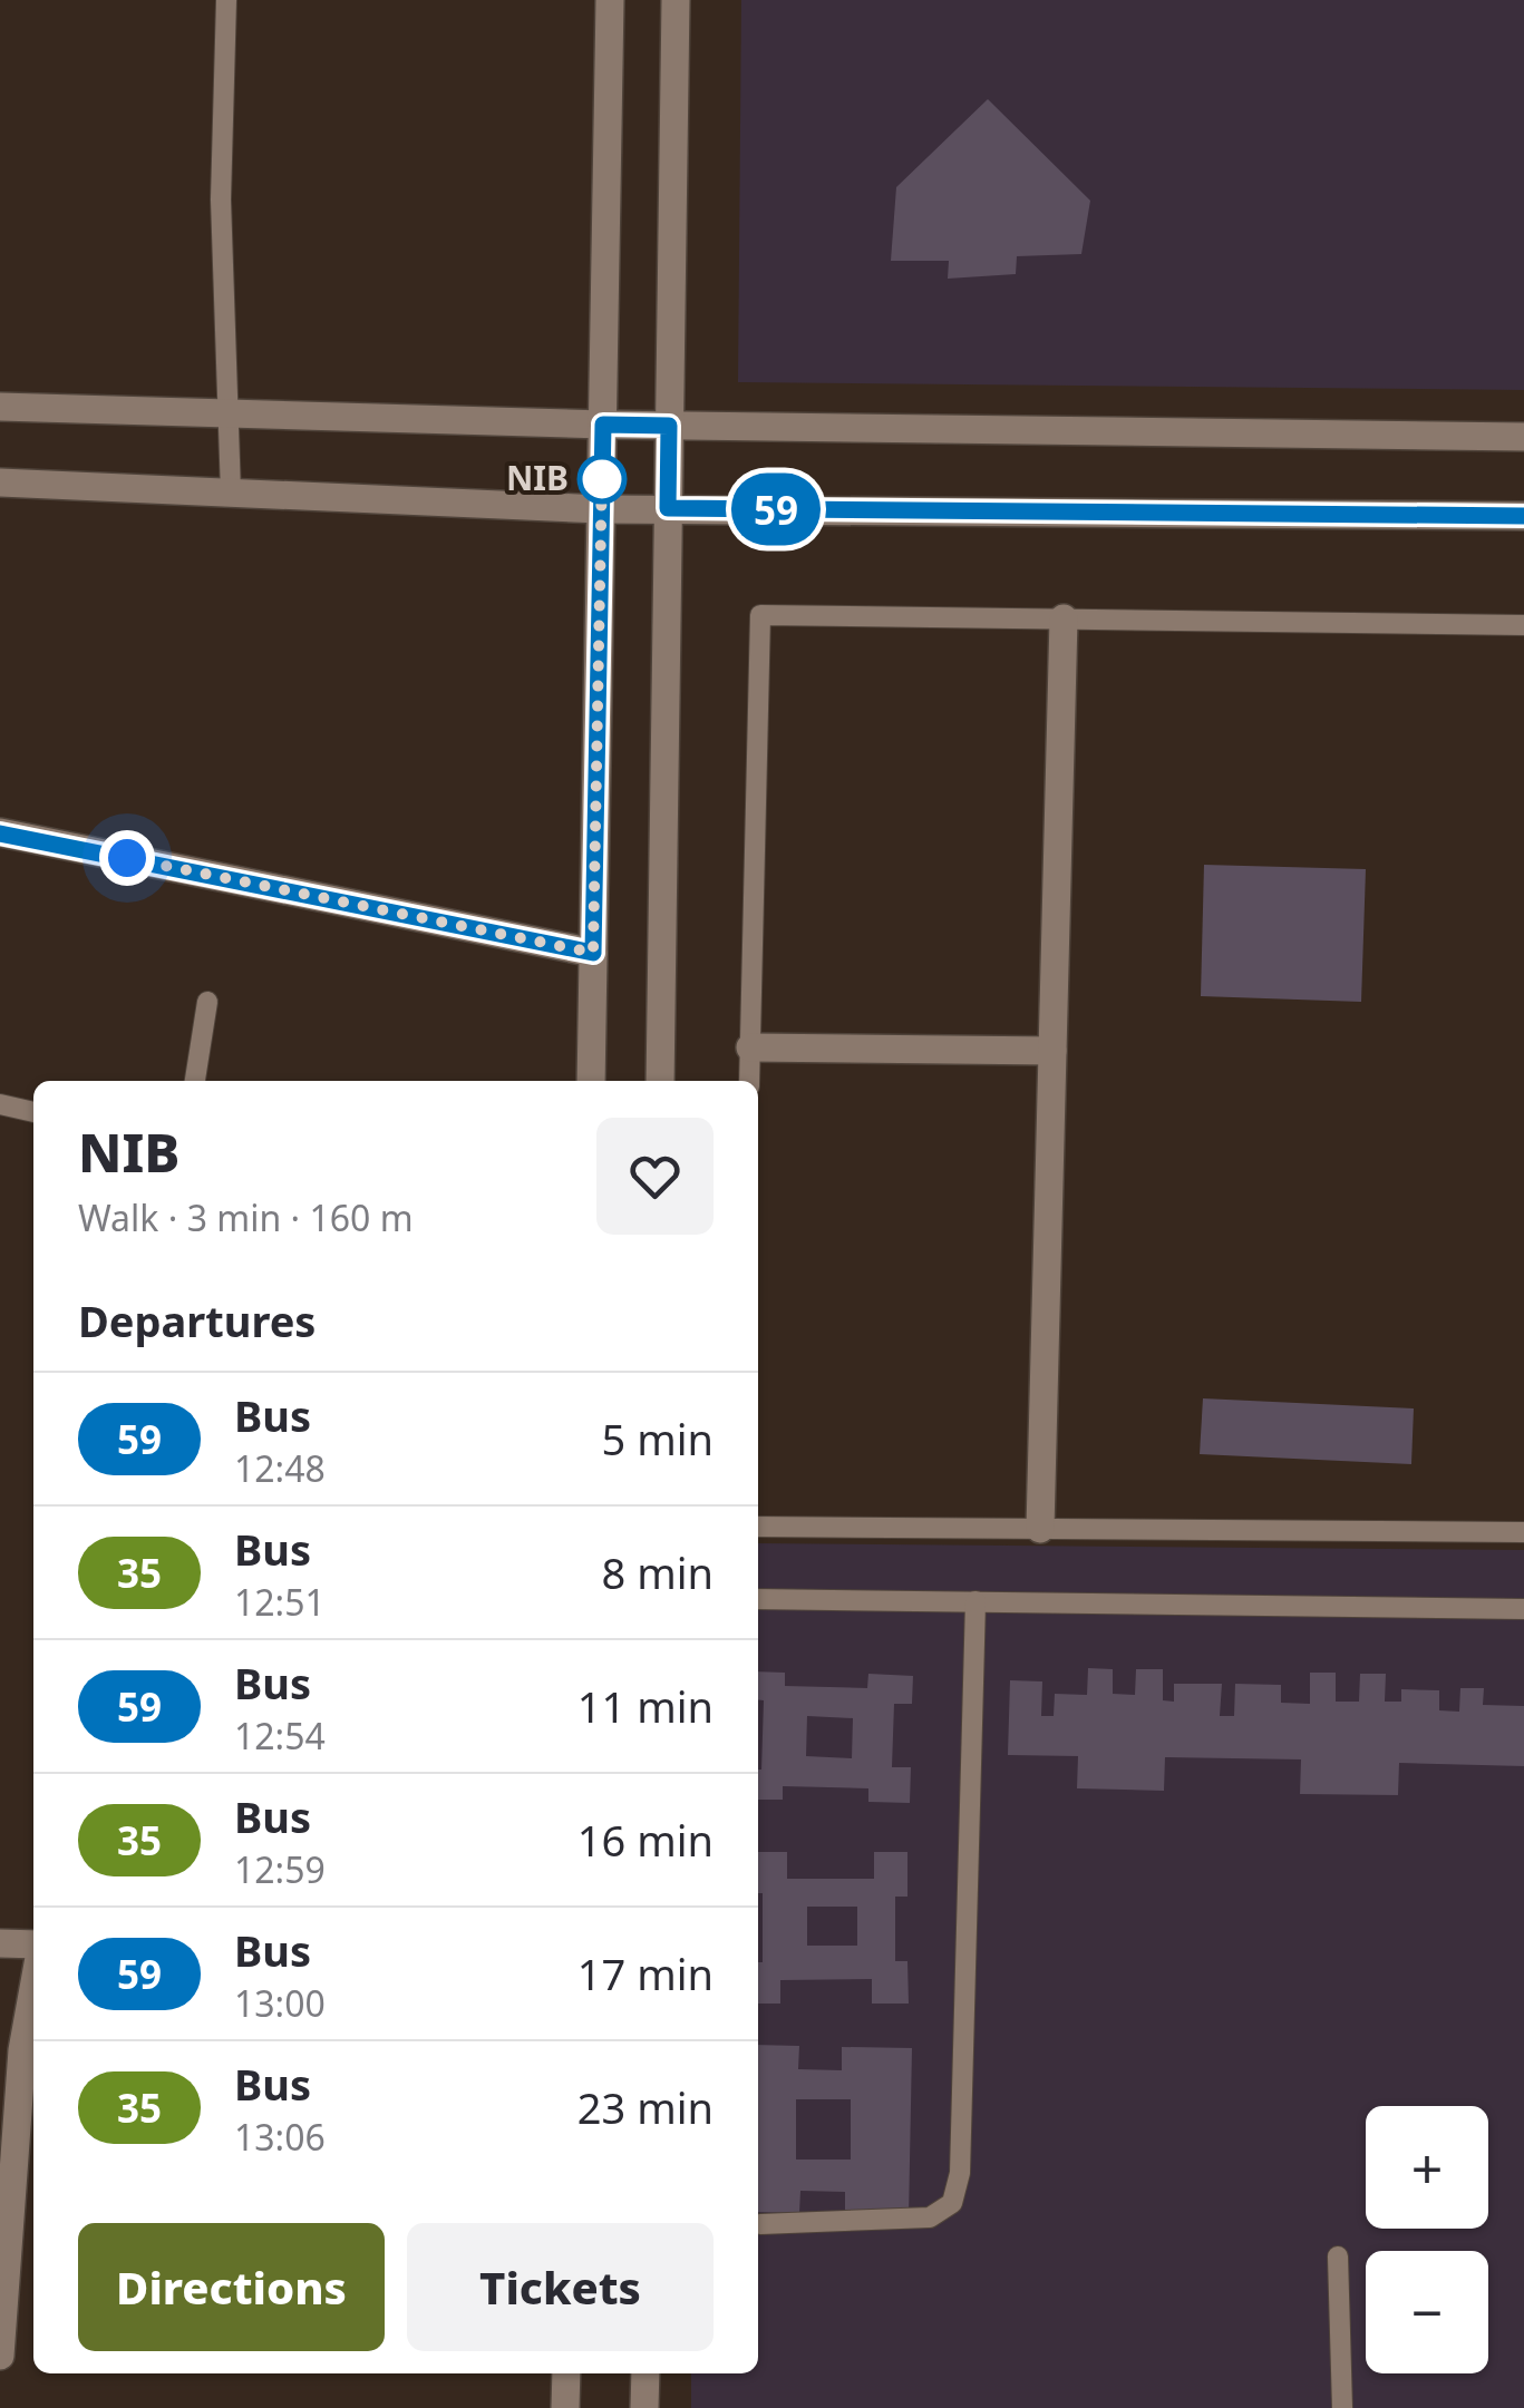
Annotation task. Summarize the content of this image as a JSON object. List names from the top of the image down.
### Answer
{
  "places": ["NIB"],
  "lines": ["bus line 59"],
  "page": {
    "on_map": "59",
    "heading": [
      ["NIB", "Walk · 3 min · 160 m"],
      "Departures"
    ],
    "list": [
      {
        "mark": "59",
        "name": "Bus",
        "note": "12:48",
        "value": "5 min"
      },
      {
        "mark": "35",
        "name": "Bus",
        "note": "12:51",
        "value": "8 min"
      },
      {
        "mark": "59",
        "name": "Bus",
        "note": "12:54",
        "value": "11 min"
      },
      {
        "mark": "35",
        "name": "Bus",
        "note": "12:59",
        "value": "16 min"
      },
      {
        "mark": "59",
        "name": "Bus",
        "note": "13:00",
        "value": "17 min"
      },
      {
        "mark": "35",
        "name": "Bus",
        "note": "13:06",
        "value": "23 min"
      }
    ],
    "map_buttons": ["+", "−"],
    "buttons": ["Directions", "Tickets"]
  }
}
